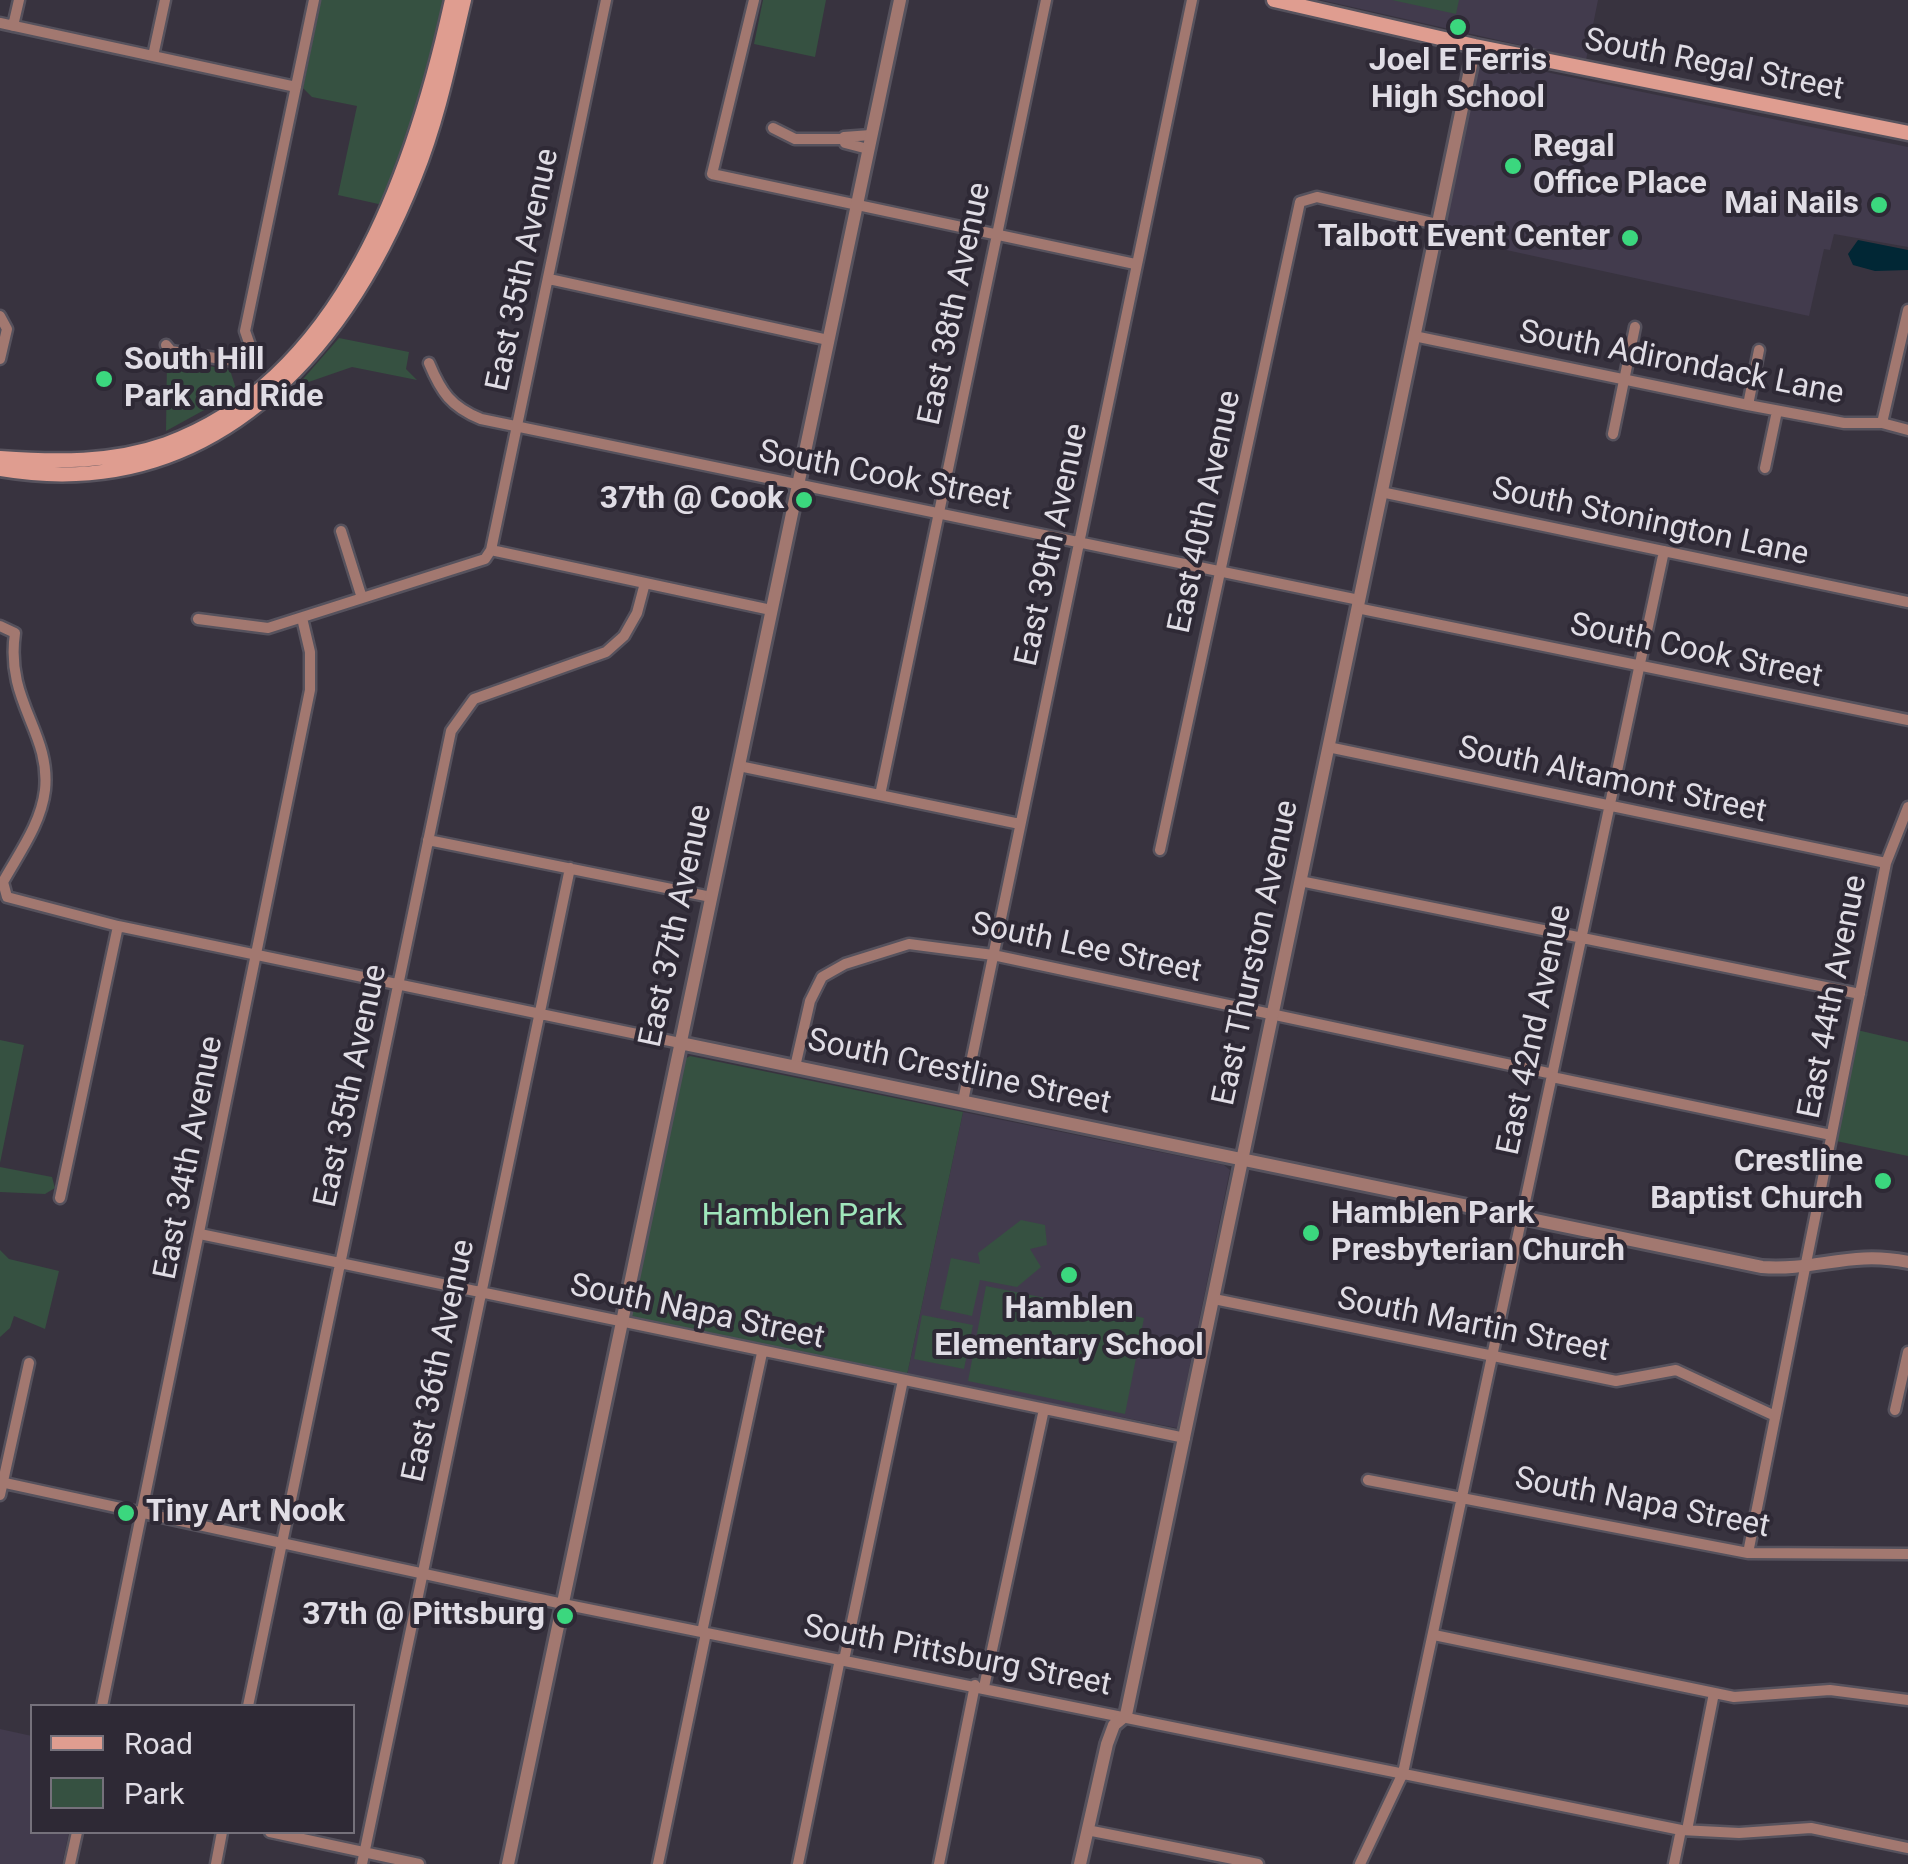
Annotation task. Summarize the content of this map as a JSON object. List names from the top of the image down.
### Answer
{
  "streets": {
    "main road": ["South Regal Street"],
    "street": [
      "East 35th Avenue",
      "East 38th Avenue",
      "South Adirondack Lane",
      "South Cook Street",
      "East 40th Avenue",
      "South Stonington Lane",
      "East 39th Avenue",
      "South Altamont Street",
      "East 37th Avenue",
      "South Lee Street",
      "East Thurston Avenue",
      "East 44th Avenue",
      "East 42nd Avenue",
      "South Crestline Street",
      "East 34th Avenue",
      "South Napa Street",
      "South Martin Street",
      "East 36th Avenue",
      "South Pittsburg Street"
    ]
  },
  "crossings": [
    ["South Regal Street", "East Thurston Avenue"],
    ["East 35th Avenue", "South Cook Street"],
    ["East 35th Avenue", "South Crestline Street"],
    ["East 35th Avenue", "South Napa Street"],
    ["East 35th Avenue", "South Pittsburg Street"],
    ["East 38th Avenue", "South Cook Street"],
    ["South Adirondack Lane", "East Thurston Avenue"],
    ["South Cook Street", "East 40th Avenue"],
    ["South Cook Street", "East 39th Avenue"],
    ["South Cook Street", "East 37th Avenue"],
    ["South Cook Street", "East Thurston Avenue"],
    ["South Cook Street", "East 42nd Avenue"],
    ["East 40th Avenue", "East Thurston Avenue"],
    ["South Stonington Lane", "East Thurston Avenue"],
    ["South Stonington Lane", "East 42nd Avenue"],
    ["East 39th Avenue", "South Lee Street"],
    ["East 39th Avenue", "South Crestline Street"],
    ["South Altamont Street", "East Thurston Avenue"],
    ["South Altamont Street", "East 44th Avenue"],
    ["South Altamont Street", "East 42nd Avenue"],
    ["East 37th Avenue", "South Crestline Street"],
    ["East 37th Avenue", "South Napa Street"],
    ["East 37th Avenue", "South Pittsburg Street"],
    ["South Lee Street", "East Thurston Avenue"],
    ["South Lee Street", "East 44th Avenue"],
    ["South Lee Street", "East 42nd Avenue"],
    ["South Lee Street", "South Crestline Street"],
    ["East Thurston Avenue", "South Crestline Street"],
    ["East Thurston Avenue", "South Napa Street"],
    ["East Thurston Avenue", "South Martin Street"],
    ["East Thurston Avenue", "South Pittsburg Street"],
    ["East 44th Avenue", "South Crestline Street"],
    ["East 44th Avenue", "South Napa Street"],
    ["East 44th Avenue", "South Martin Street"],
    ["East 42nd Avenue", "South Crestline Street"],
    ["East 42nd Avenue", "South Napa Street"],
    ["East 42nd Avenue", "South Martin Street"],
    ["East 42nd Avenue", "South Pittsburg Street"],
    ["South Crestline Street", "East 34th Avenue"],
    ["South Crestline Street", "East 36th Avenue"],
    ["East 34th Avenue", "South Napa Street"],
    ["East 34th Avenue", "South Pittsburg Street"],
    ["South Napa Street", "East 36th Avenue"],
    ["East 36th Avenue", "South Pittsburg Street"]
  ],
  "parks": ["Hamblen Park"],
  "places": [
    "Joel E Ferris High School",
    "Regal Office Place",
    "Mai Nails",
    "Talbott Event Center",
    "South Hill Park and Ride",
    "37th @ Cook",
    "Crestline Baptist Church",
    "Hamblen Park Presbyterian Church",
    "Hamblen Elementary School",
    "Tiny Art Nook",
    "37th @ Pittsburg"
  ],
  "legend": ["Road", "Park"]
}
